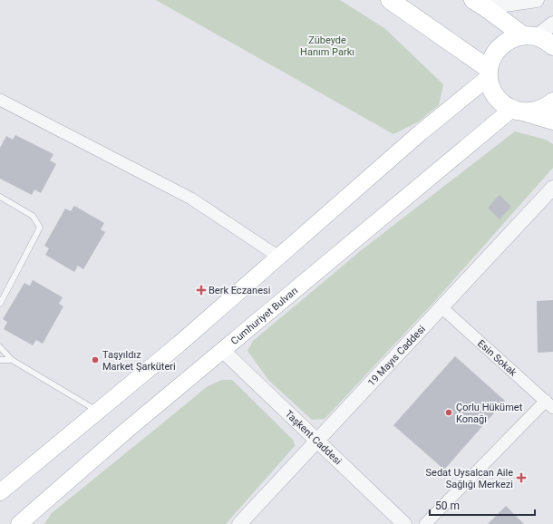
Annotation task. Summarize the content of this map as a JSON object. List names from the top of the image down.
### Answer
{
  "streets": {
    "main road": ["Cumhuriyet Bulvarı"],
    "street": ["19 Mayıs Caddesi", "Esin Sokak", "Taşkent Caddesi"]
  },
  "crossings": [
    ["Cumhuriyet Bulvarı", "Taşkent Caddesi"],
    ["19 Mayıs Caddesi", "Esin Sokak"],
    ["19 Mayıs Caddesi", "Taşkent Caddesi"]
  ],
  "parks": ["Zübeyde Hanım Parkı"],
  "places": {
    "health": ["Berk Eczanesi", "Sedat Uysalcan Aile Sağlığı Merkezi"],
    "other": ["Taşyıldız Market Şarküteri", "Çorlu Hükümet Konağı"]
  },
  "scale_bar": "50 m"
}
